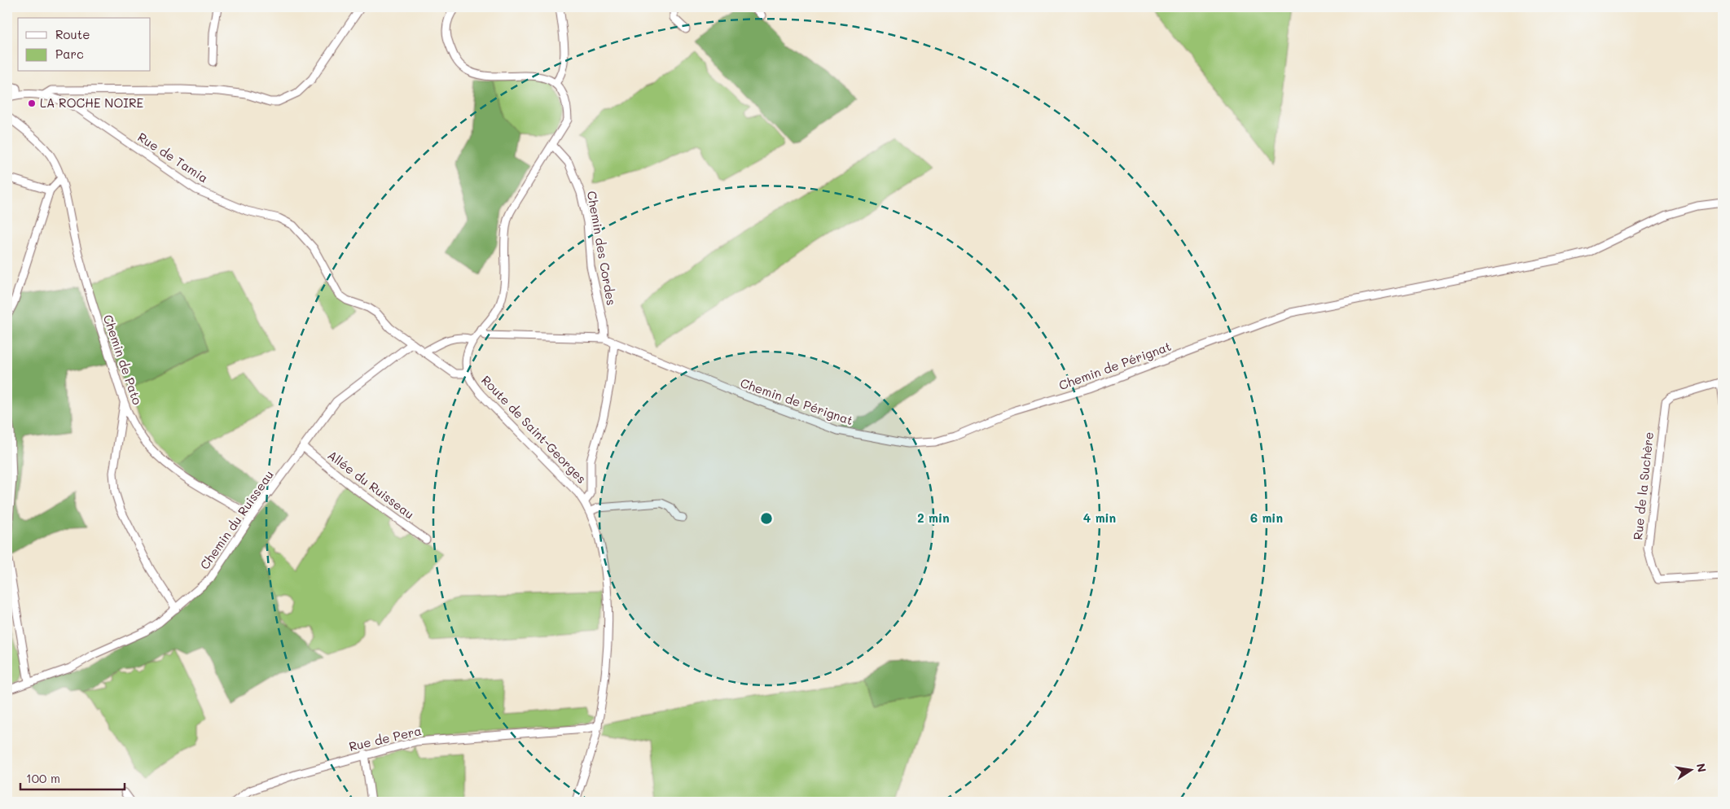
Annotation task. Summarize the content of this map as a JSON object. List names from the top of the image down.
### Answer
{
  "streets": {
    "street": [
      "Rue de Tamia",
      "Chemin des Cordes",
      "Chemin de Pato",
      "Chemin de Pérignat",
      "Route de Saint-Georges",
      "Allée du Ruisseau",
      "Rue de la Suchère",
      "Chemin du Ruisseau",
      "Rue de Pera"
    ]
  },
  "crossings": [
    ["Rue de Tamia", "Route de Saint-Georges"],
    ["Rue de Tamia", "Chemin du Ruisseau"],
    ["Chemin des Cordes", "Chemin de Pérignat"],
    ["Chemin de Pato", "Chemin du Ruisseau"],
    ["Route de Saint-Georges", "Rue de Pera"],
    ["Allée du Ruisseau", "Chemin du Ruisseau"]
  ],
  "places": ["LA ROCHE NOIRE"],
  "legend": ["Route", "Parc"],
  "scale_bar": "100 m",
  "north": "right",
  "rings": ["2 min", "4 min", "6 min"]
}
